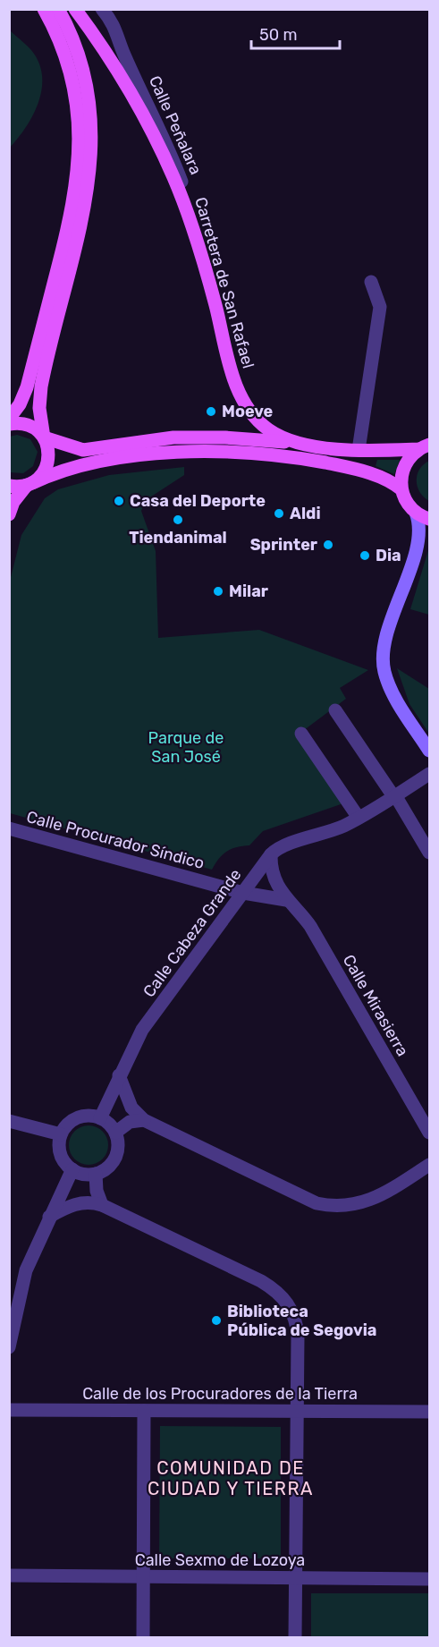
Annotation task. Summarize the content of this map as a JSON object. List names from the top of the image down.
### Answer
{
  "streets": {
    "main road": ["Carretera de San Rafael"],
    "street": [
      "Calle Peñalara",
      "Calle Procurador Síndico",
      "Calle Cabeza Grande",
      "Calle Mirasierra",
      "Calle de los Procuradores de la Tierra",
      "Calle Sexmo de Lozoya"
    ]
  },
  "crossings": [
    ["Calle Peñalara", "Carretera de San Rafael"],
    ["Calle Procurador Síndico", "Calle Cabeza Grande"],
    ["Calle Cabeza Grande", "Calle Mirasierra"]
  ],
  "districts": ["COMUNIDAD DE CIUDAD Y TIERRA"],
  "parks": ["Parque de San José"],
  "places": [
    "Moeve",
    "Casa del Deporte",
    "Aldi",
    "Tiendanimal",
    "Sprinter",
    "Dia",
    "Milar",
    "Biblioteca Pública de Segovia"
  ],
  "scale_bar": "50 m"
}
